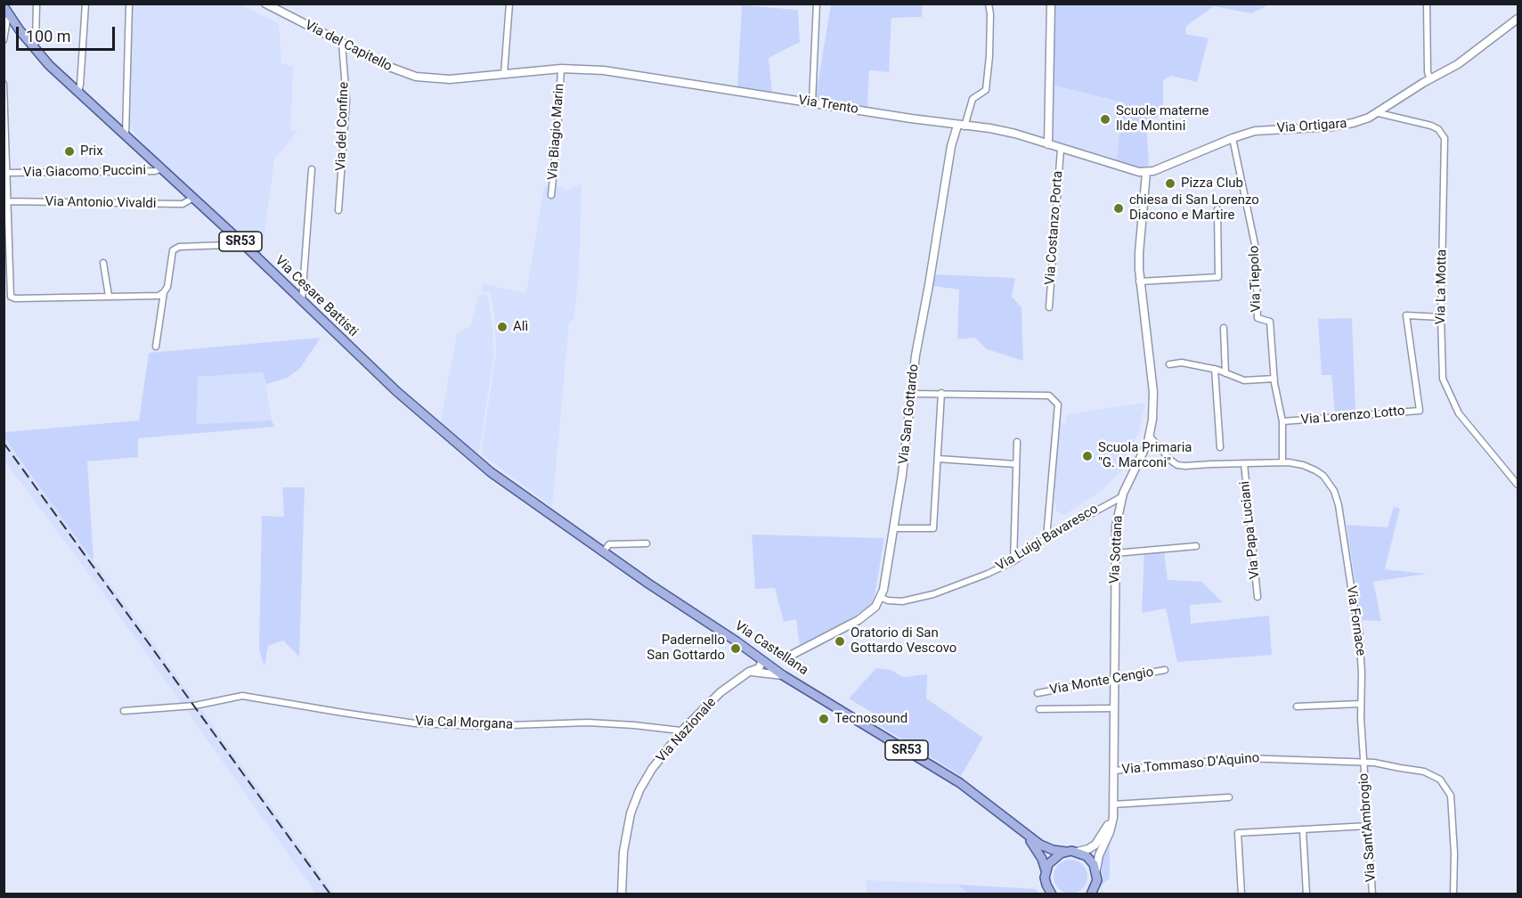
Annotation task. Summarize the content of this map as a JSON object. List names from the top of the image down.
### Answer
{
  "streets": {
    "main road": ["SR53", "Via Cesare Battisti", "Via Castellana"],
    "street": [
      "Via del Capitello",
      "Via Trento",
      "Via del Confine",
      "Via Ortigara",
      "Via Biagio Marin",
      "Via Giacomo Puccini",
      "Via Antonio Vivaldi",
      "Via Costanzo Porta",
      "Via Tiepolo",
      "Via La Motta",
      "Via San Gottardo",
      "Via Lorenzo Lotto",
      "Via Papa Luciani",
      "Via Luigi Bavaresco",
      "Via Sottana",
      "Via Fornace",
      "Via Monte Cengio",
      "Via Cal Morgana",
      "Via Nazionale",
      "Via Tommaso D'Aquino",
      "Via Sant'Ambrogio"
    ]
  },
  "crossings": [
    ["Via del Capitello", "Via Trento"],
    ["Via del Capitello", "Via del Confine"],
    ["Via Trento", "Via Ortigara"],
    ["Via Trento", "Via Biagio Marin"],
    ["Via Trento", "Via Costanzo Porta"],
    ["Via Trento", "Via San Gottardo"],
    ["Via Trento", "Via Sottana"],
    ["Via Ortigara", "Via Tiepolo"],
    ["Via Ortigara", "Via La Motta"],
    ["Via Ortigara", "Via Sottana"],
    ["Via Giacomo Puccini", "Via Cesare Battisti"],
    ["Via Antonio Vivaldi", "Via Cesare Battisti"],
    ["SR53", "Via Sottana"],
    ["SR53", "Via Castellana"],
    ["Via Tiepolo", "Via Lorenzo Lotto"],
    ["Via Tiepolo", "Via Fornace"],
    ["Via La Motta", "Via Lorenzo Lotto"],
    ["Via Cesare Battisti", "Via Castellana"],
    ["Via San Gottardo", "Via Luigi Bavaresco"],
    ["Via Papa Luciani", "Via Fornace"],
    ["Via Luigi Bavaresco", "Via Sottana"],
    ["Via Sottana", "Via Fornace"],
    ["Via Sottana", "Via Monte Cengio"],
    ["Via Sottana", "Via Tommaso D'Aquino"],
    ["Via Fornace", "Via Tommaso D'Aquino"],
    ["Via Fornace", "Via Sant'Ambrogio"],
    ["Via Castellana", "Via Nazionale"],
    ["Via Cal Morgana", "Via Nazionale"],
    ["Via Tommaso D'Aquino", "Via Sant'Ambrogio"]
  ],
  "places": [
    "Scuole materne Ilde Montini",
    "Prix",
    "Pizza Club",
    "chiesa di San Lorenzo Diacono e Martire",
    "Alì",
    "Scuola Primaria \"G. Marconi\"",
    "Oratorio di San Gottardo Vescovo",
    "Padernello San Gottardo",
    "Tecnosound"
  ],
  "scale_bar": "100 m"
}
